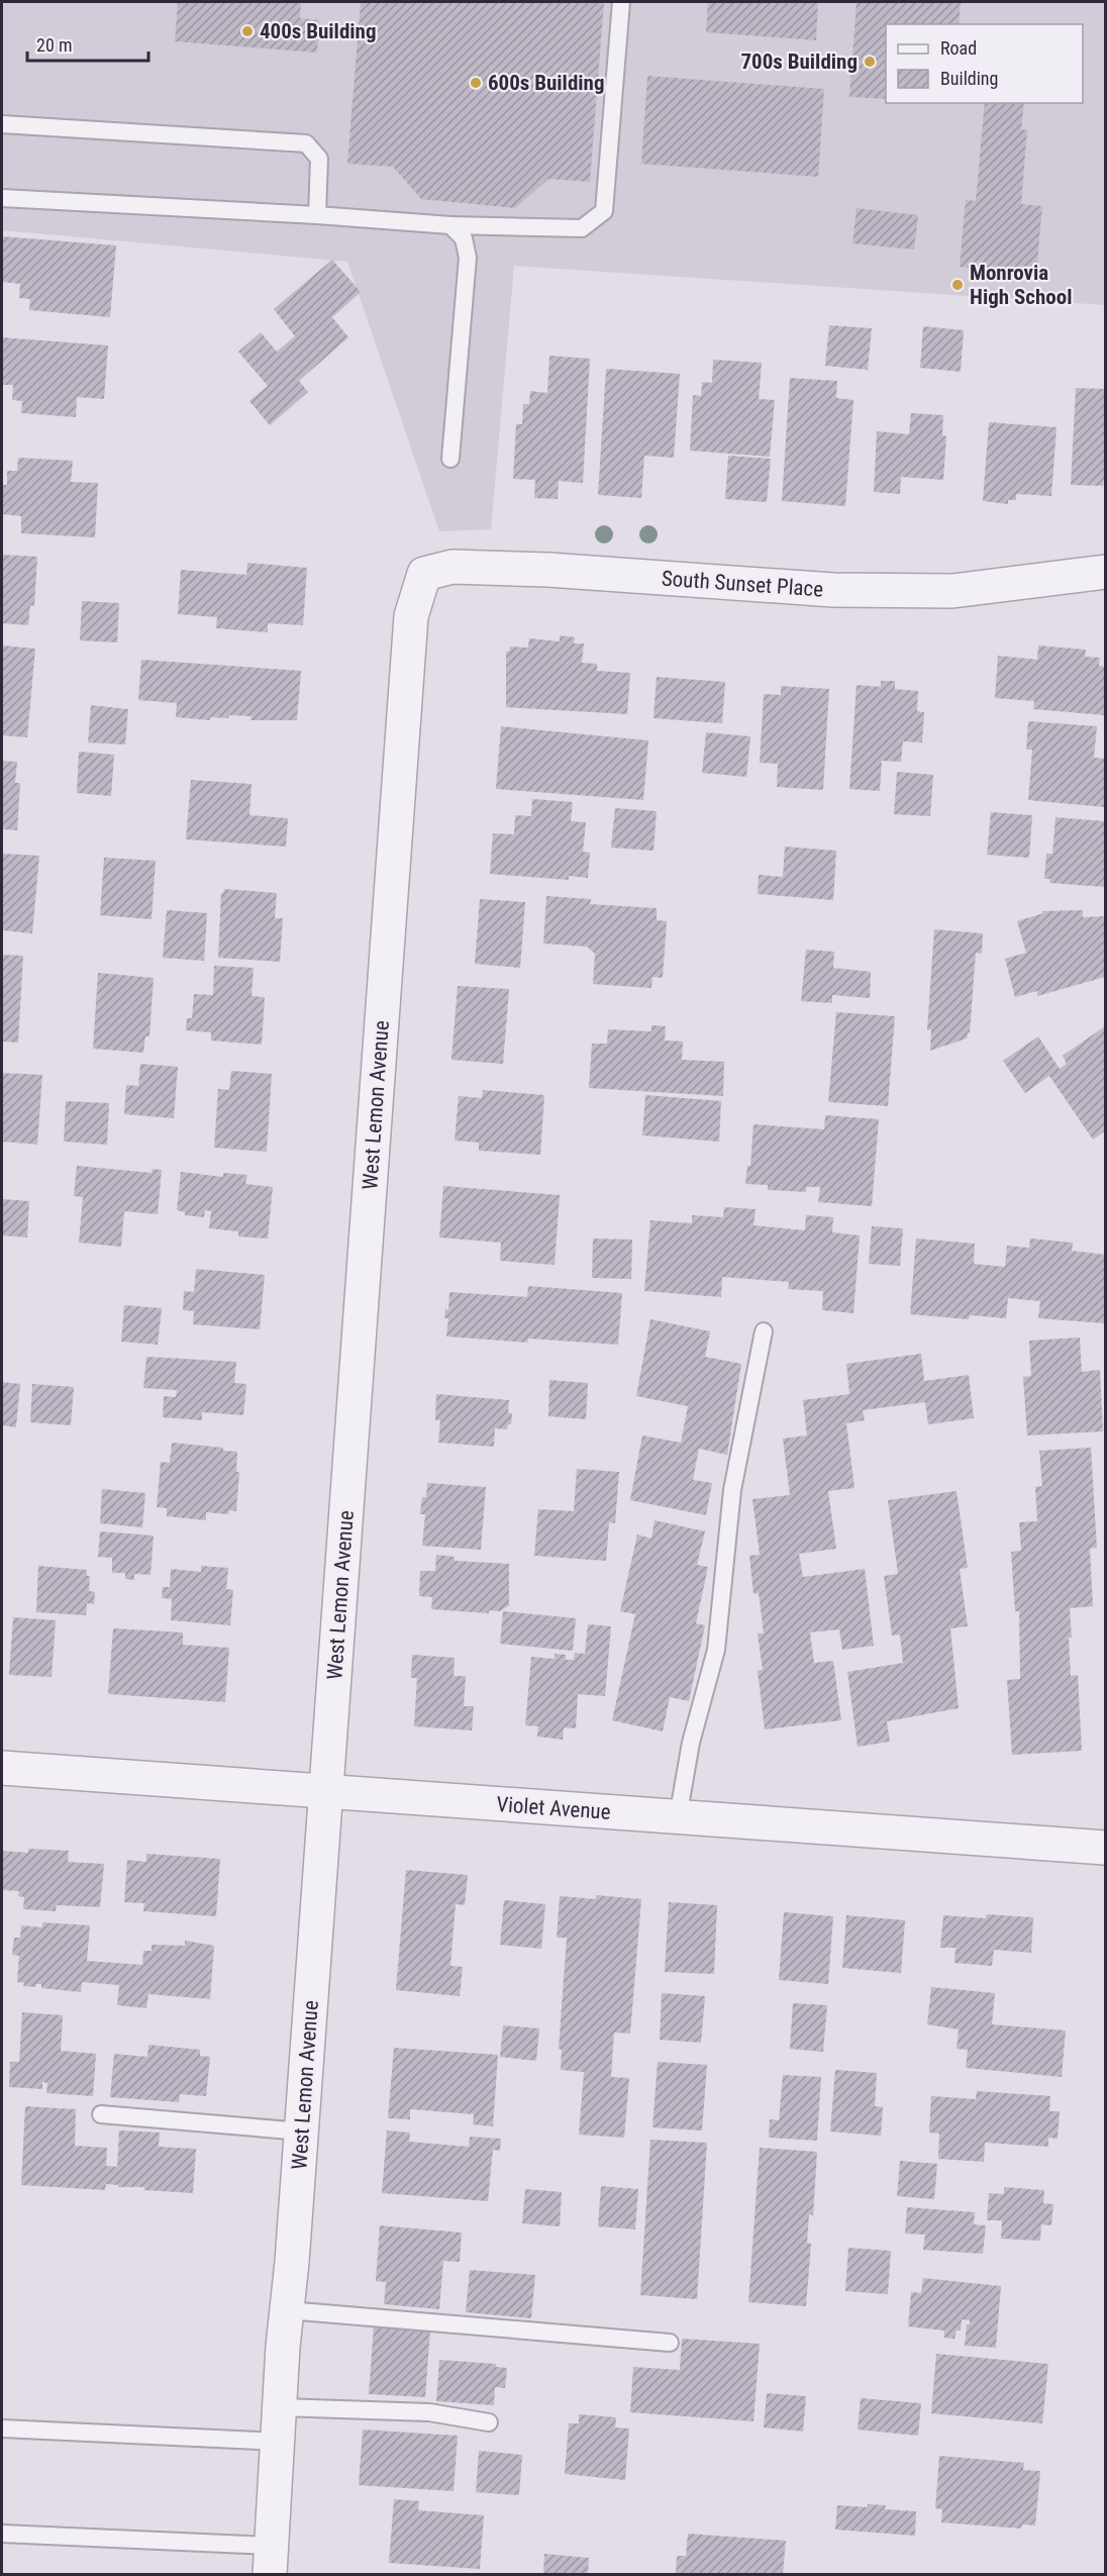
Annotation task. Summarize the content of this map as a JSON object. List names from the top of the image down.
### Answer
{
  "streets": {
    "street": ["South Sunset Place", "West Lemon Avenue", "Violet Avenue"]
  },
  "crossings": [
    ["South Sunset Place", "West Lemon Avenue"],
    ["West Lemon Avenue", "Violet Avenue"]
  ],
  "places": [
    "400s Building",
    "700s Building",
    "600s Building",
    "Monrovia High School"
  ],
  "legend": ["Road", "Building"],
  "scale_bar": "20 m"
}
